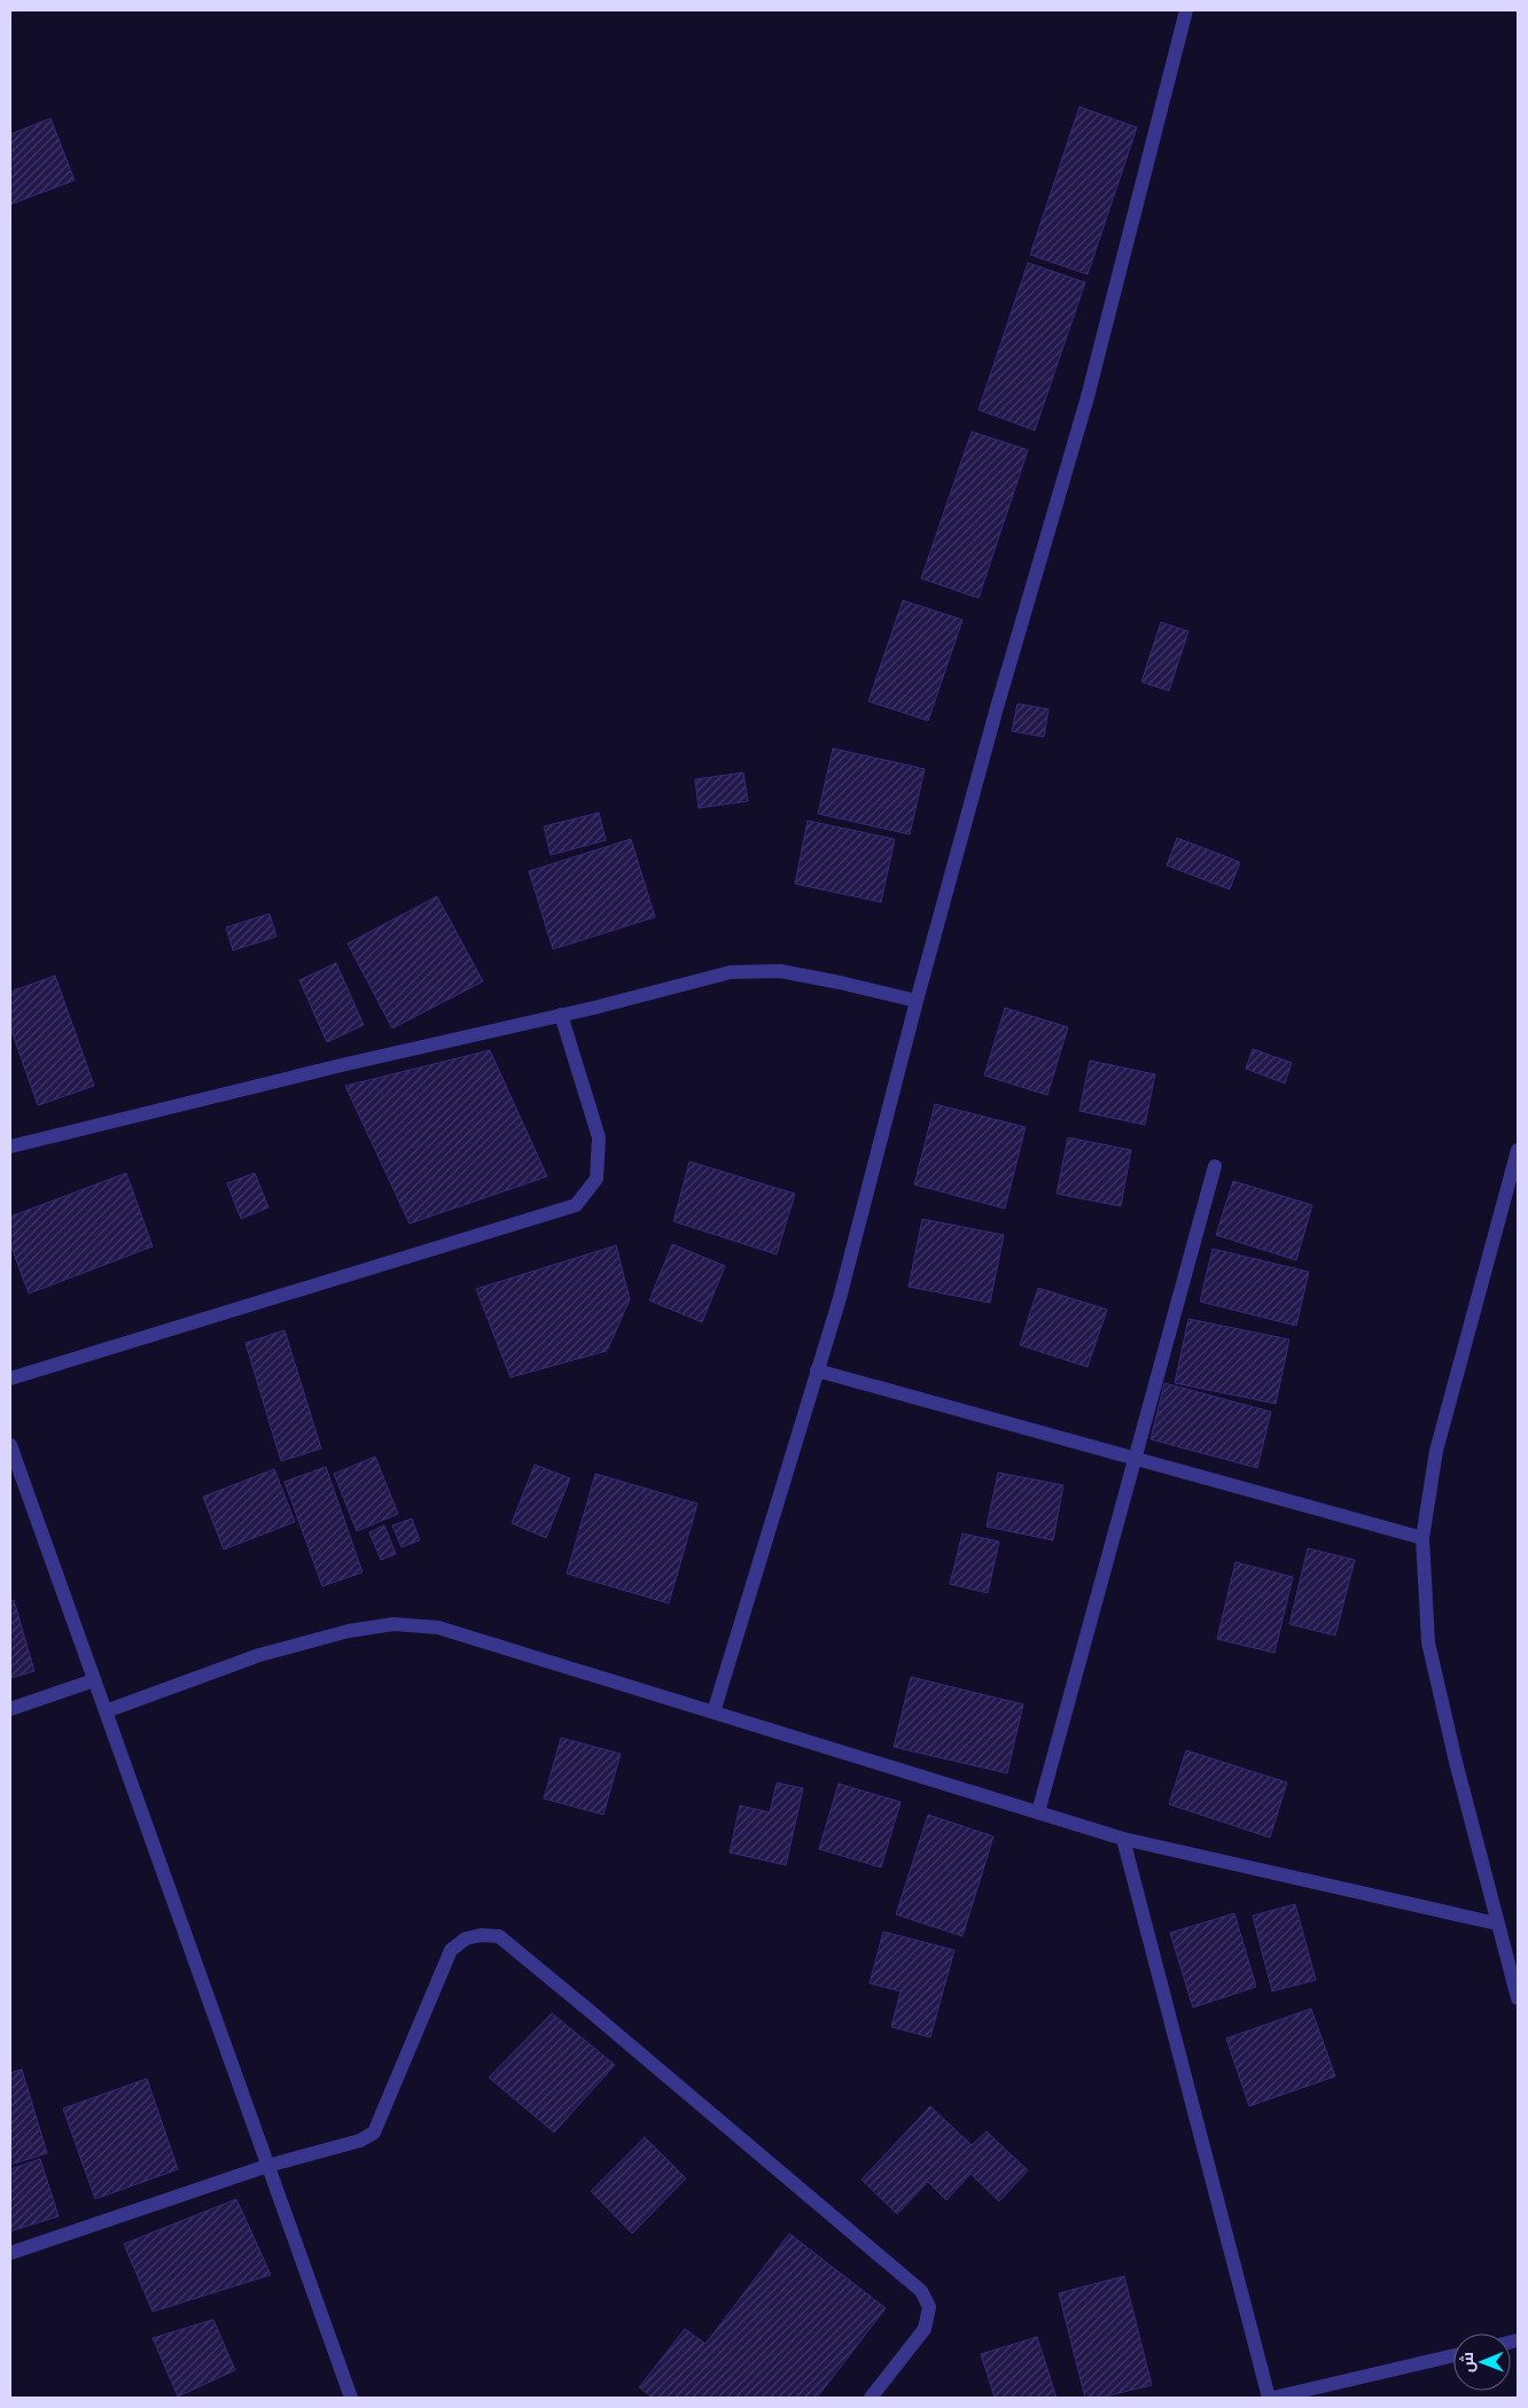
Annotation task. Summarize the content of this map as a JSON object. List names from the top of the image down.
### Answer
{
  "north": "left"
}
